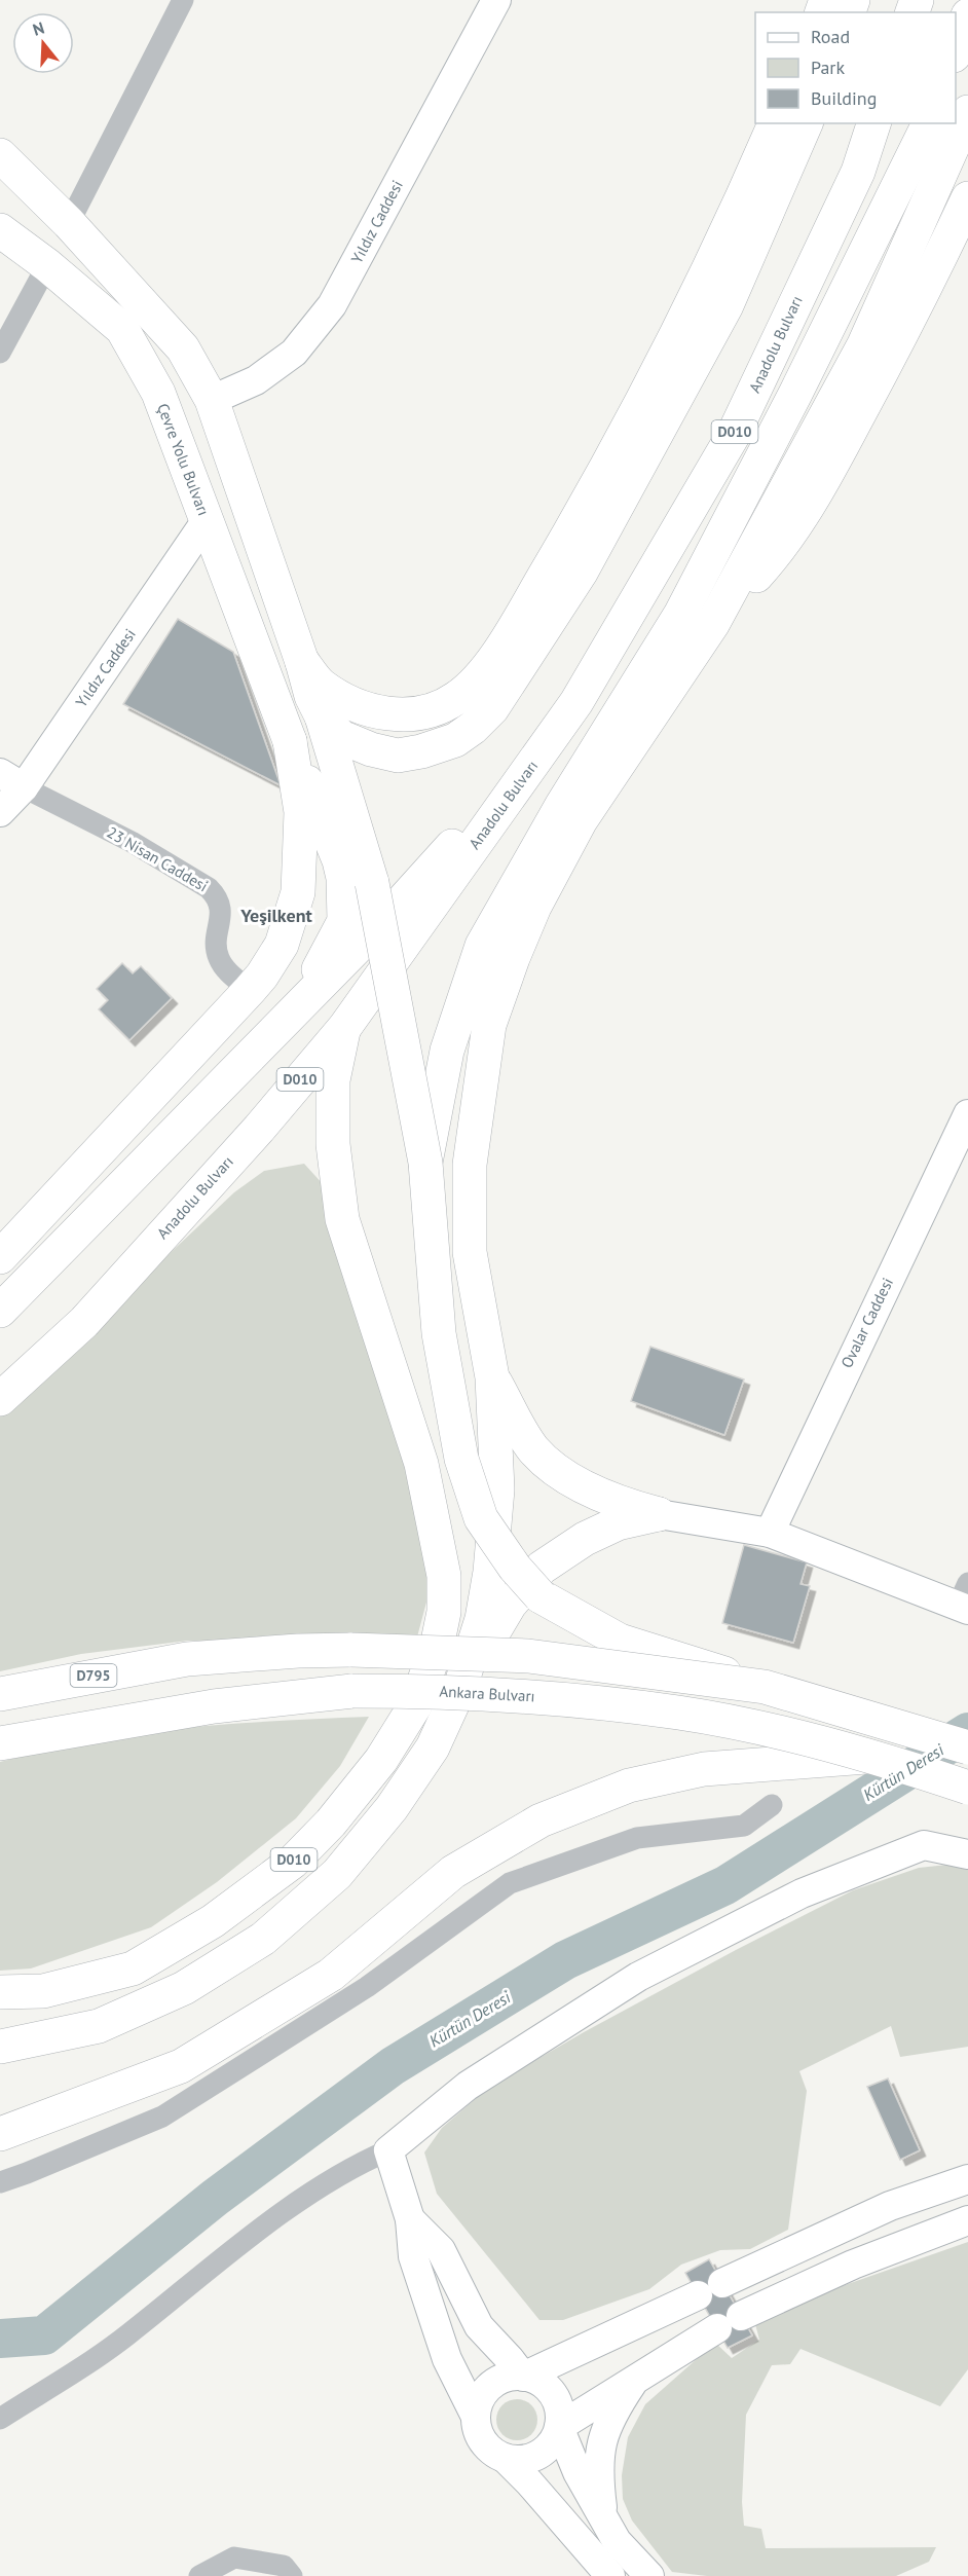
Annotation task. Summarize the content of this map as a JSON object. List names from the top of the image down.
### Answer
{
  "streets": {
    "main road": [
      "Anadolu Bulvarı",
      "D010",
      "Çevre Yolu Bulvarı",
      "D795",
      "Ankara Bulvarı"
    ],
    "street": ["Yıldız Caddesi", "23 Nisan Caddesi", "Ovalar Caddesi"]
  },
  "crossings": [
    ["Yıldız Caddesi", "Çevre Yolu Bulvarı"],
    ["Yıldız Caddesi", "23 Nisan Caddesi"],
    ["Anadolu Bulvarı", "D010"]
  ],
  "districts": ["Yeşilkent"],
  "water": ["Kürtün Deresi"],
  "legend": ["Road", "Park", "Building"],
  "north": "top"
}
